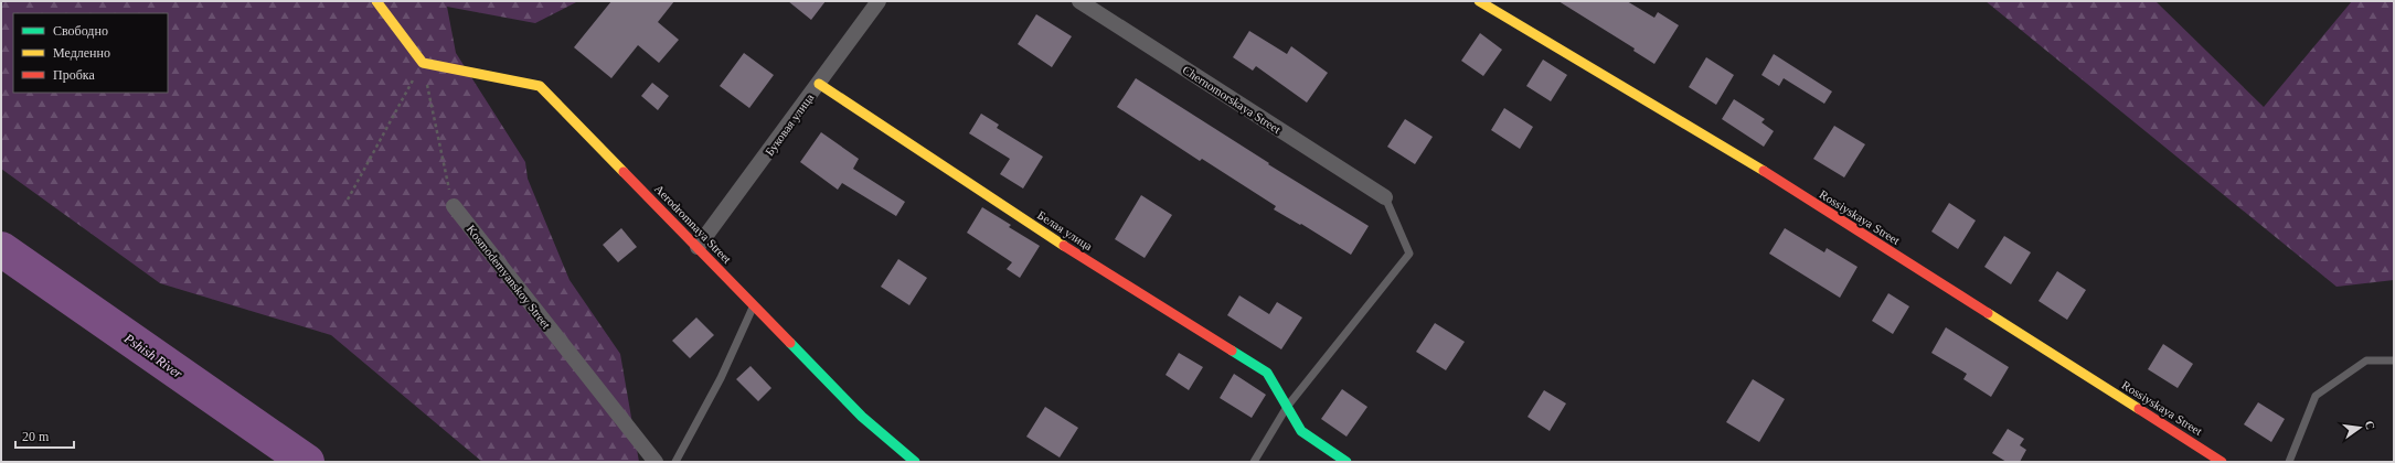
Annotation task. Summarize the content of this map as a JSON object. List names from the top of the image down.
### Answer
{
  "streets": {
    "street": [
      "Chernomorskaya Street",
      "Буковая улица",
      "Rossiyskaya Street",
      "Aerodromnaya Street",
      "Белая улица",
      "Kosmodemyanskoy Street"
    ]
  },
  "crossings": [
    ["Буковая улица", "Aerodromnaya Street"],
    ["Буковая улица", "Белая улица"]
  ],
  "water": ["Pshish River"],
  "legend": ["Свободно", "Медленно", "Пробка"],
  "scale_bar": "20 m",
  "north": "right"
}
